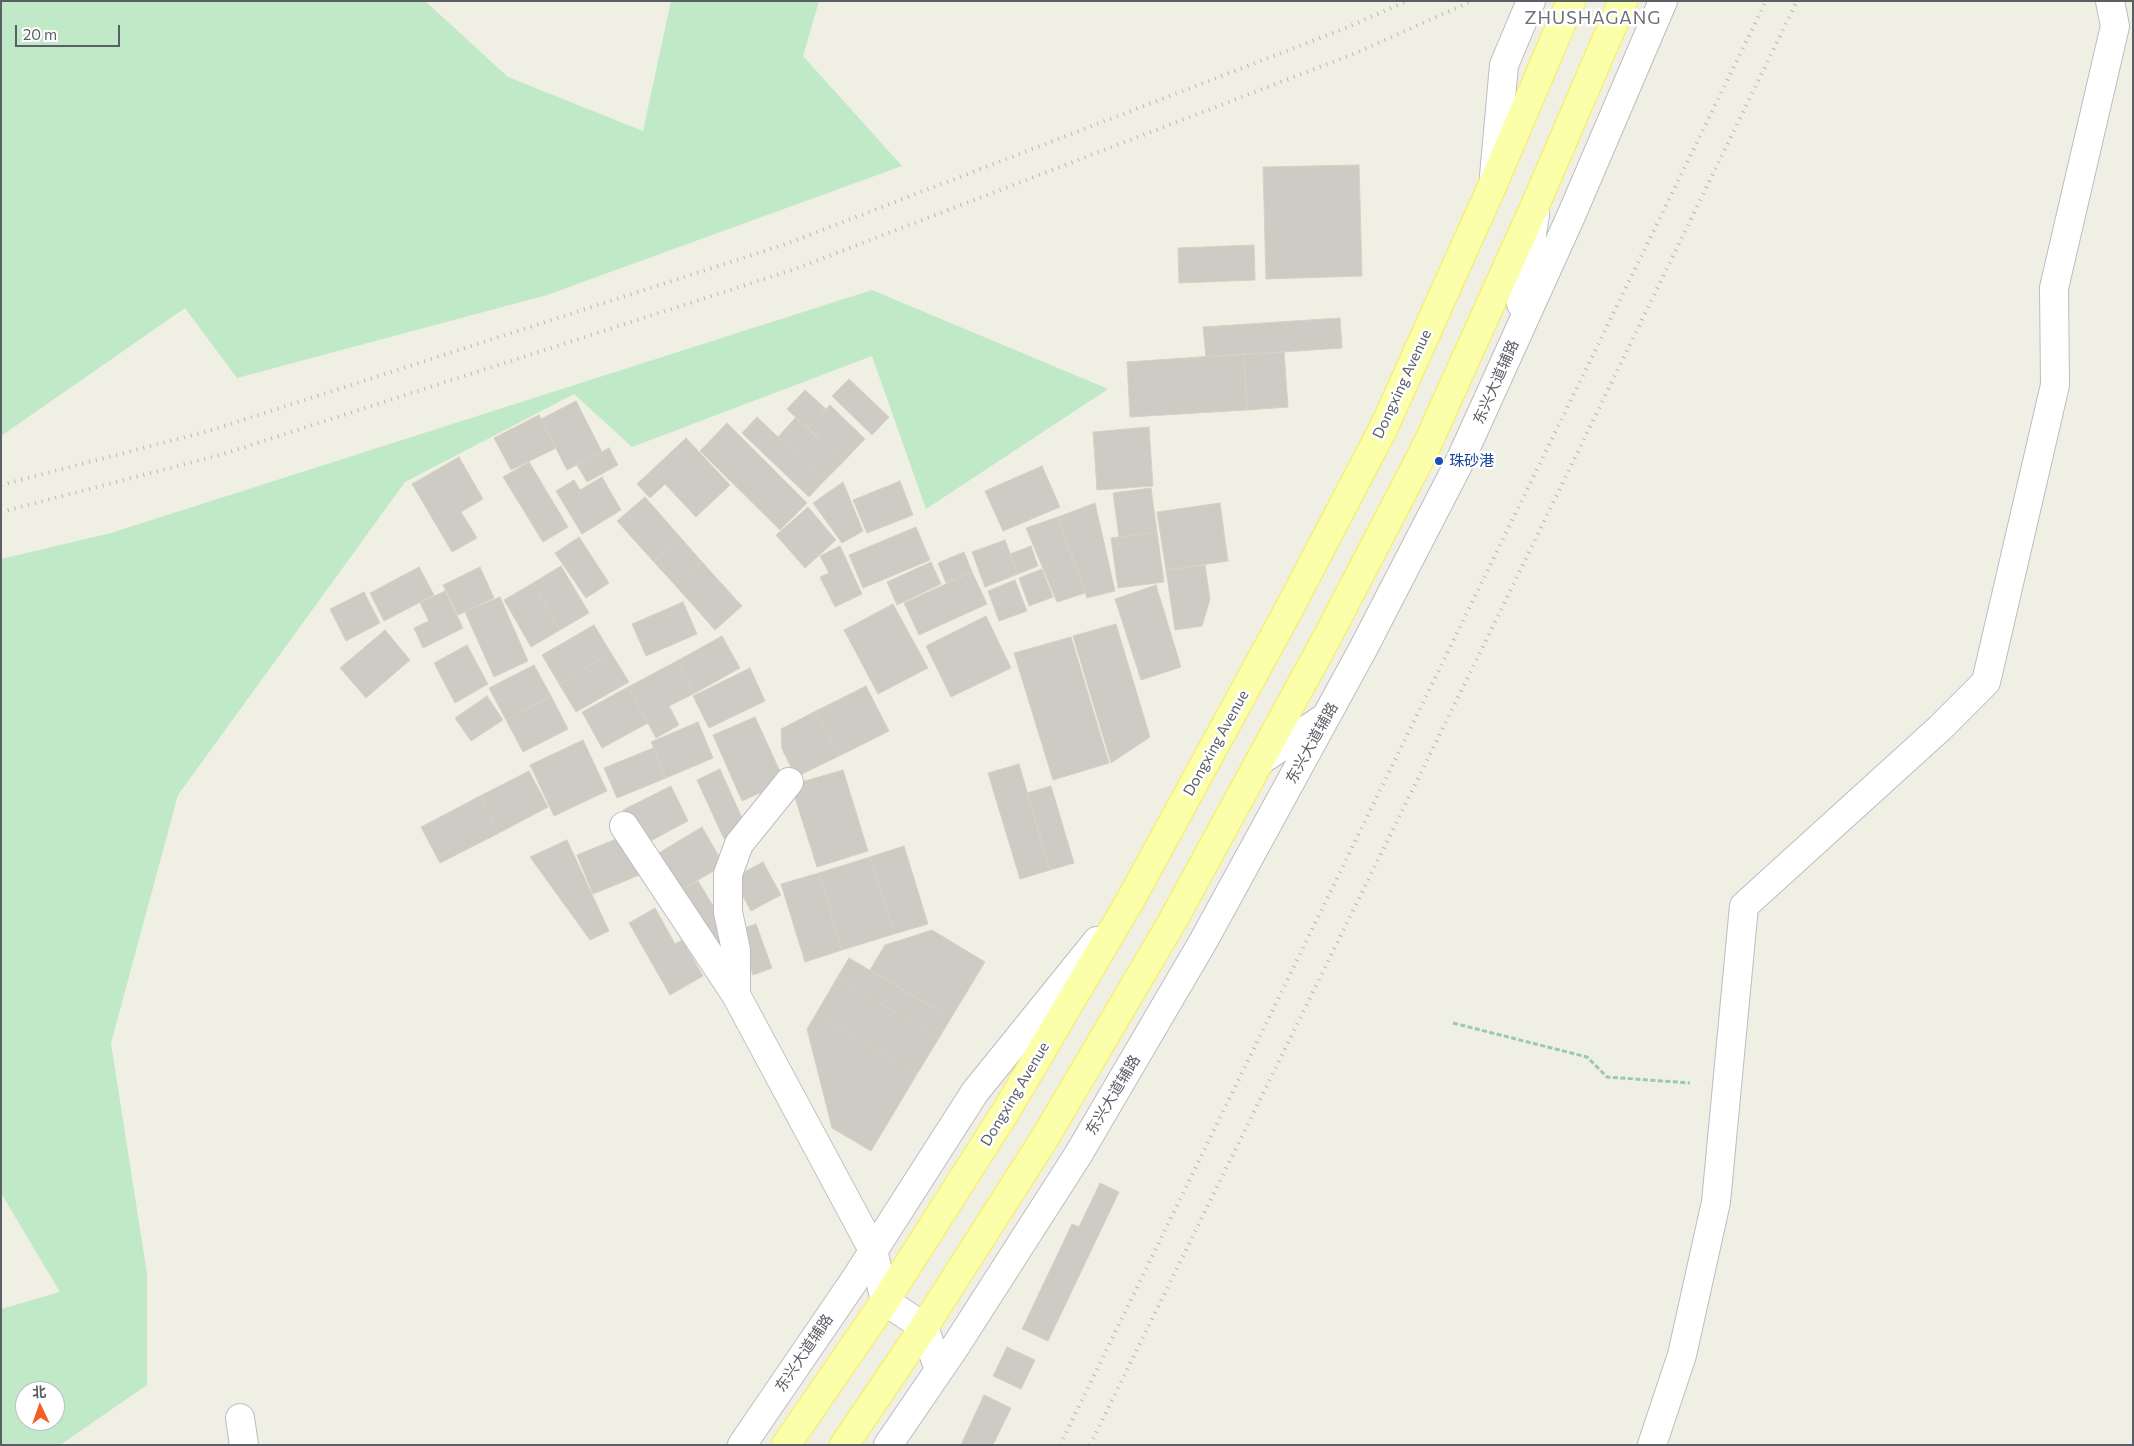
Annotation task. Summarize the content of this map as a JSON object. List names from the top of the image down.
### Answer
{
  "streets": {
    "main road": ["Dongxing Avenue"],
    "street": ["东兴大道辅路"]
  },
  "crossings": [
    ["东兴大道辅路", "Dongxing Avenue"]
  ],
  "districts": ["ZHUSHAGANG"],
  "places": ["珠砂港"],
  "scale_bar": "20 m",
  "north": "top"
}
